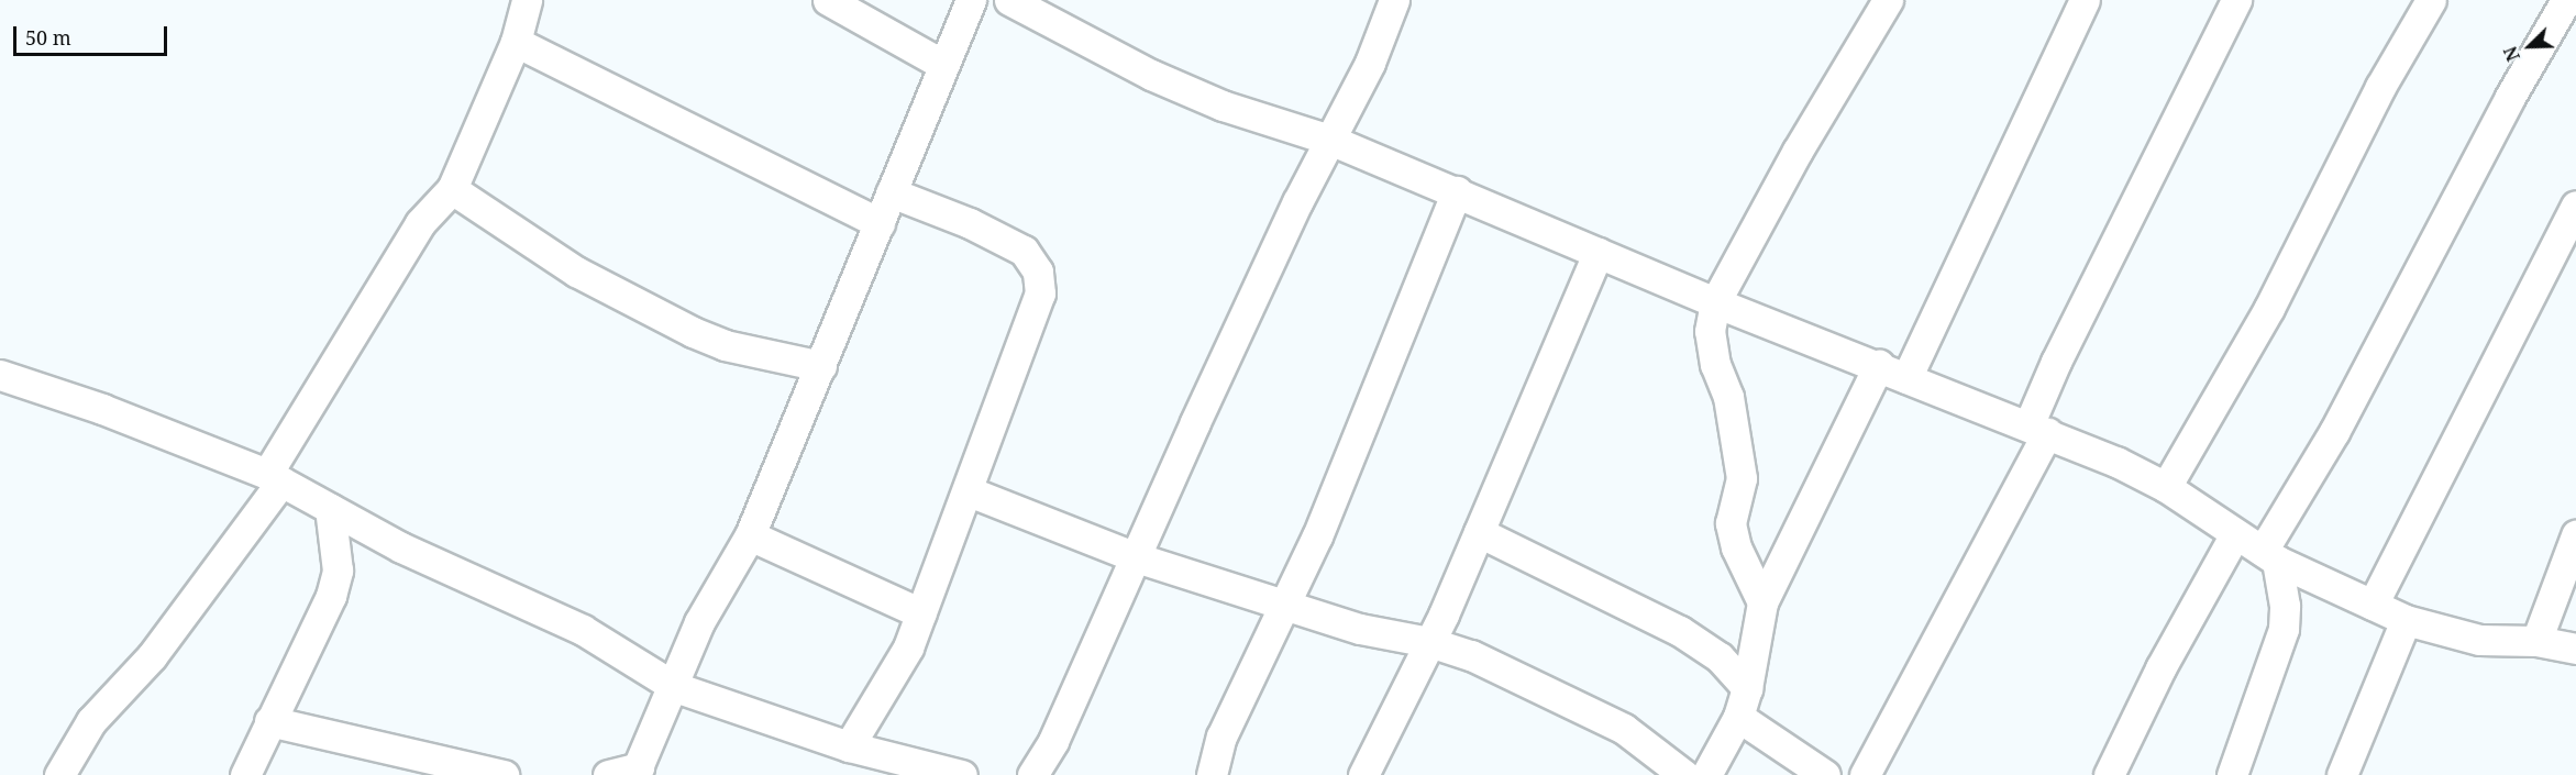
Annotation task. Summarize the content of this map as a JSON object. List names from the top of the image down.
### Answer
{
  "scale_bar": "50 m",
  "north": "bottom left"
}
